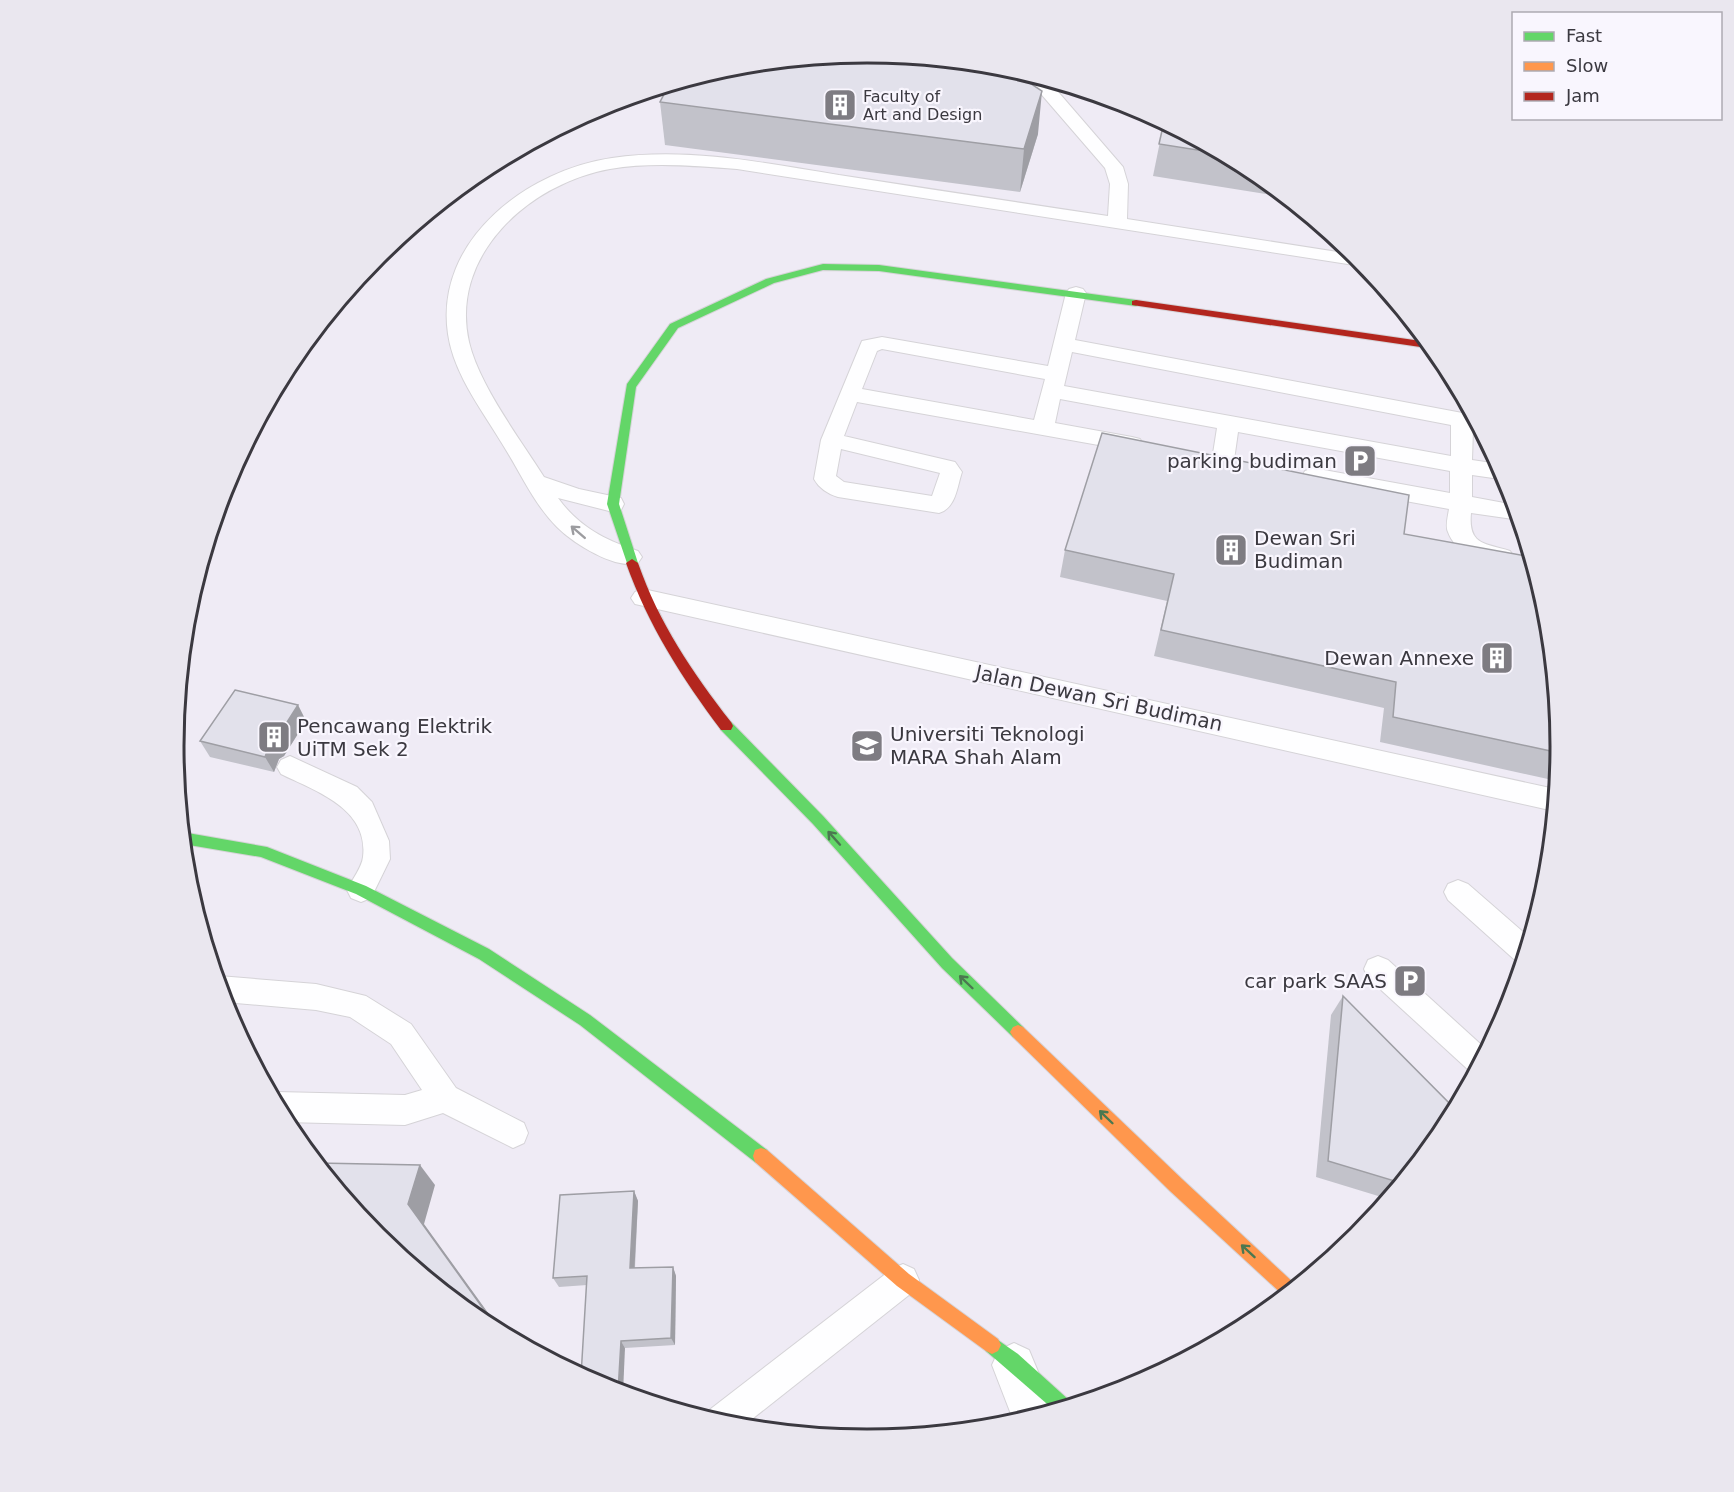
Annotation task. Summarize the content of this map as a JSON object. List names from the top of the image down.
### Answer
{
  "streets": {
    "lane": ["Jalan Dewan Sri Budiman"]
  },
  "places": {
    "building": [
      "Faculty of Art and Design",
      "Dewan Sri Budiman",
      "Dewan Annexe",
      "Pencawang Elektrik UiTM Sek 2"
    ],
    "parking": ["parking budiman", "car park SAAS"],
    "school or university": ["Universiti Teknologi MARA Shah Alam"]
  },
  "legend": ["Fast", "Slow", "Jam"]
}
